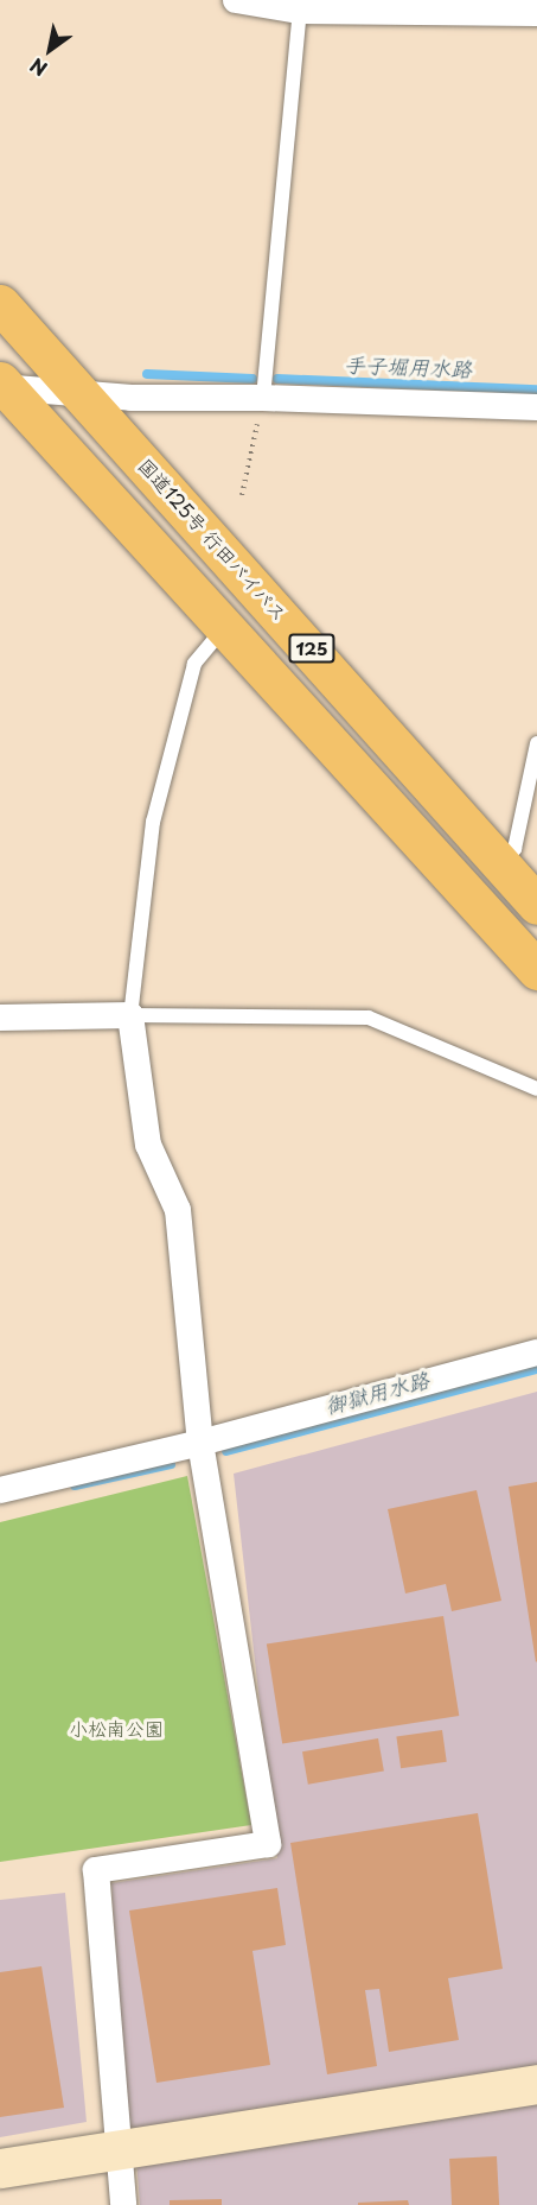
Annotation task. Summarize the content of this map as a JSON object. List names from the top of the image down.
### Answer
{
  "streets": {
    "highway": ["国道125号 行田バイパス", "125"]
  },
  "water": ["手子堀用水路", "御獄用水路"],
  "parks": ["小松南公園"],
  "north": "bottom left"
}
